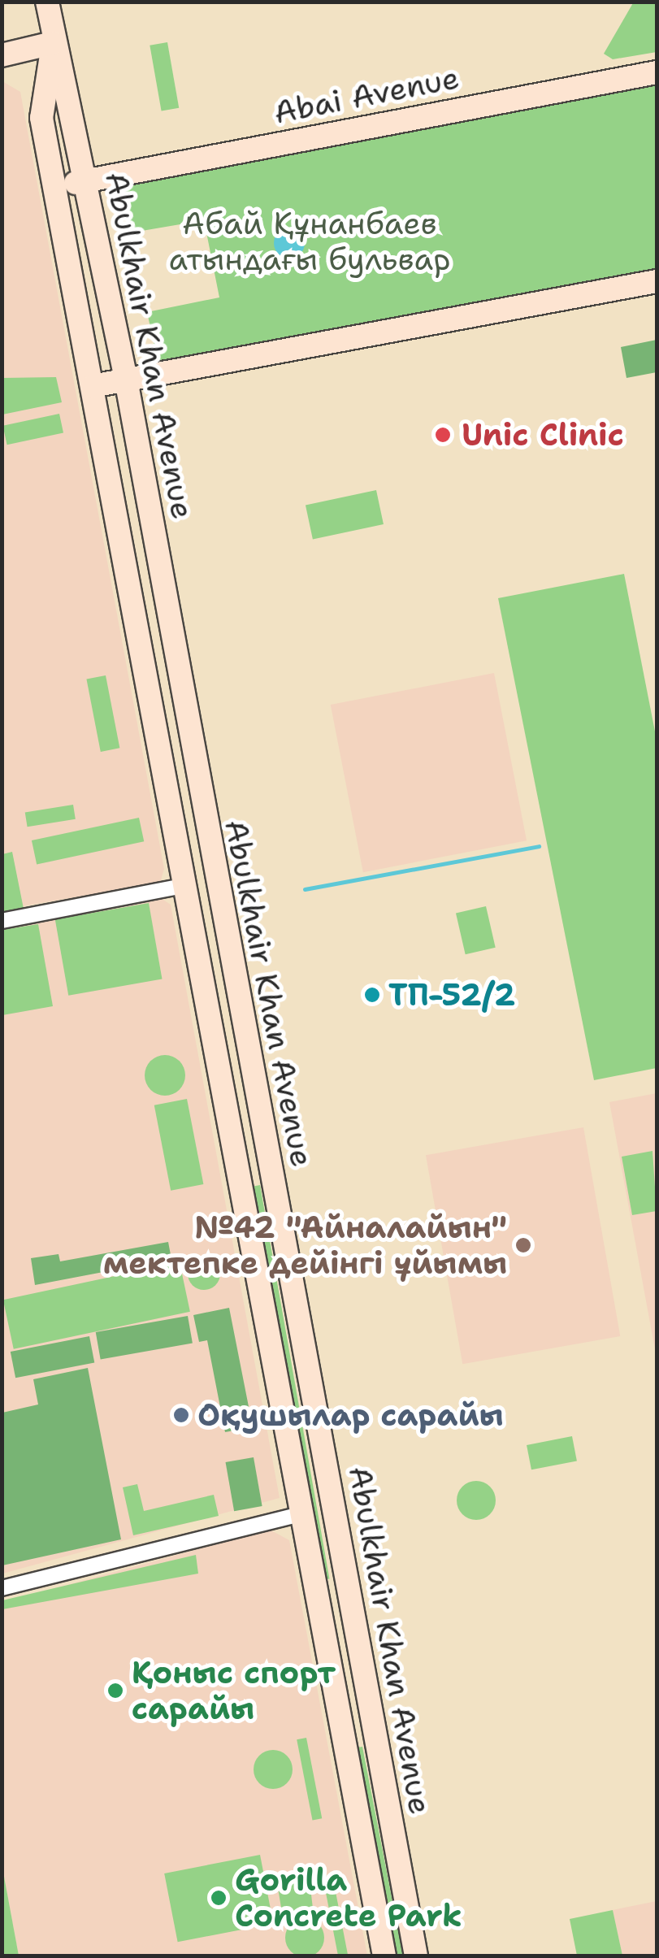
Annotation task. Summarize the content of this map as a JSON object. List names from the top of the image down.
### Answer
{
  "streets": {
    "main road": ["Abai Avenue", "Abulkhair Khan Avenue"]
  },
  "crossings": [
    ["Abai Avenue", "Abulkhair Khan Avenue"]
  ],
  "parks": ["Абай Құнанбаев атындағы бульвар"],
  "places": [
    "Unic Clinic",
    "ТП-52/2",
    "№42 \"Айналайын\" мектепке дейінгі ұйымы",
    "Оқушылар сарайы",
    "Қоныс спорт сарайы",
    "Gorilla Concrete Park"
  ]
}
